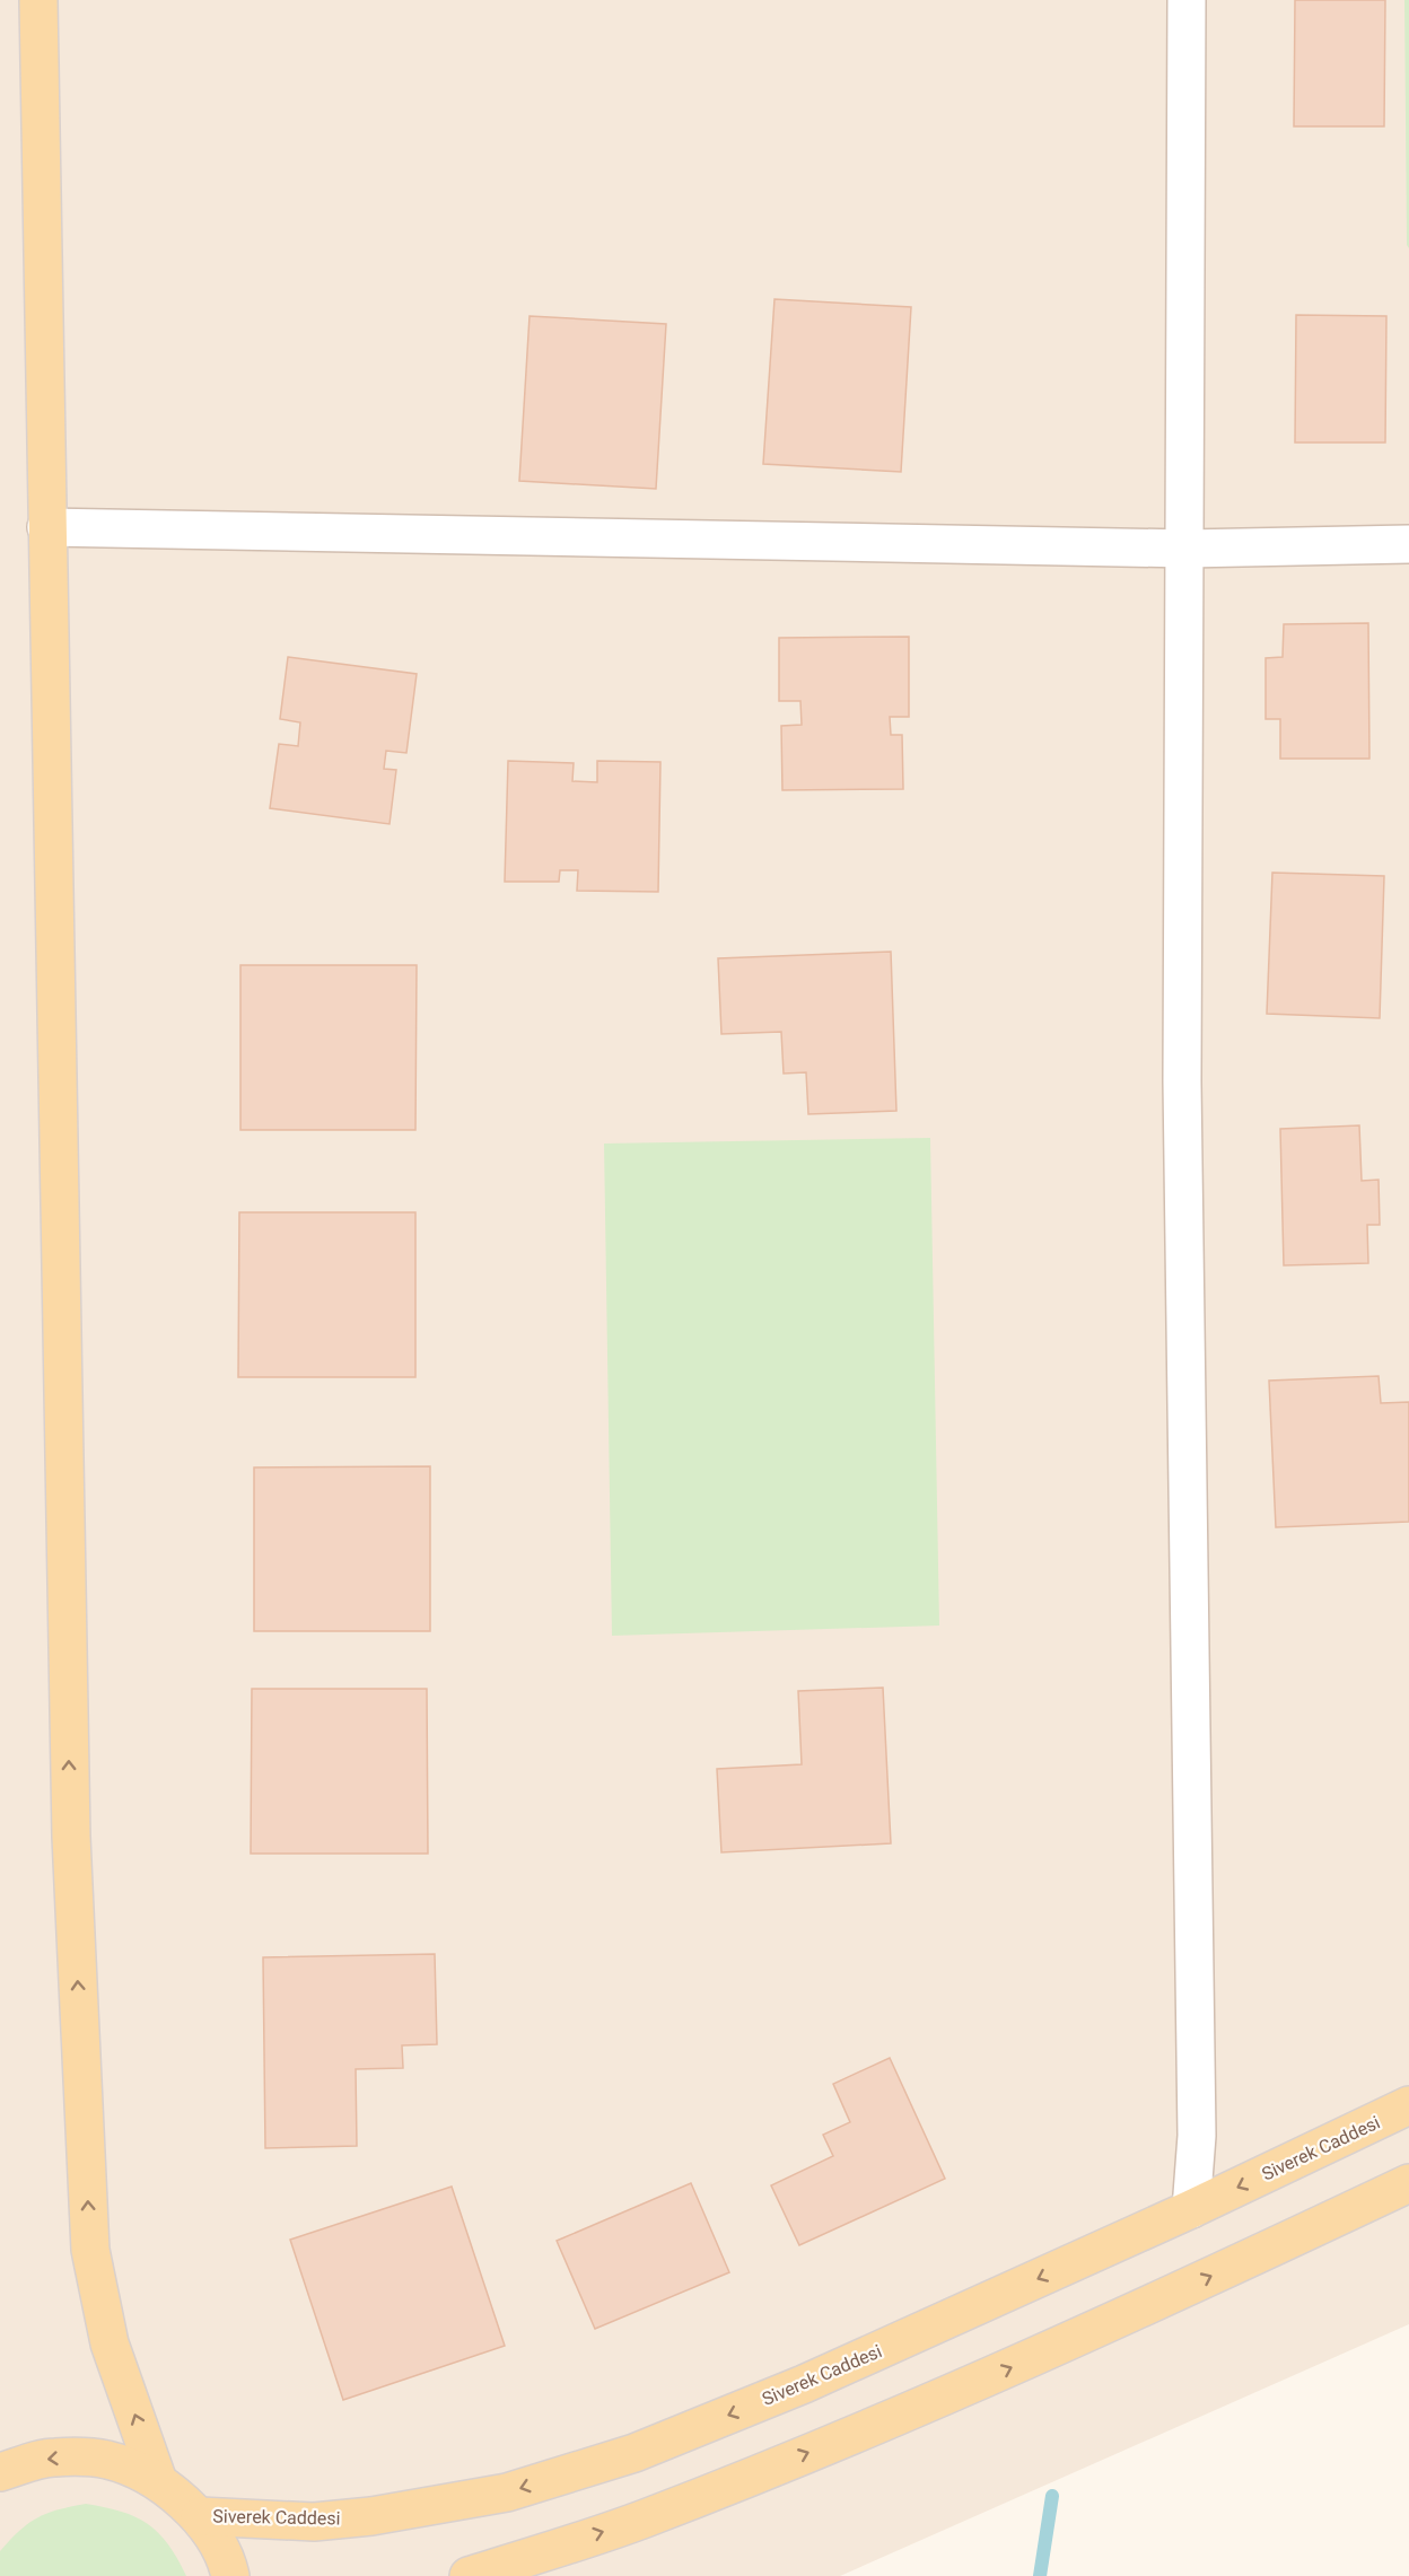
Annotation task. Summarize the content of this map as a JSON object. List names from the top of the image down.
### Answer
{
  "streets": {
    "main road": ["Siverek Caddesi"]
  }
}
